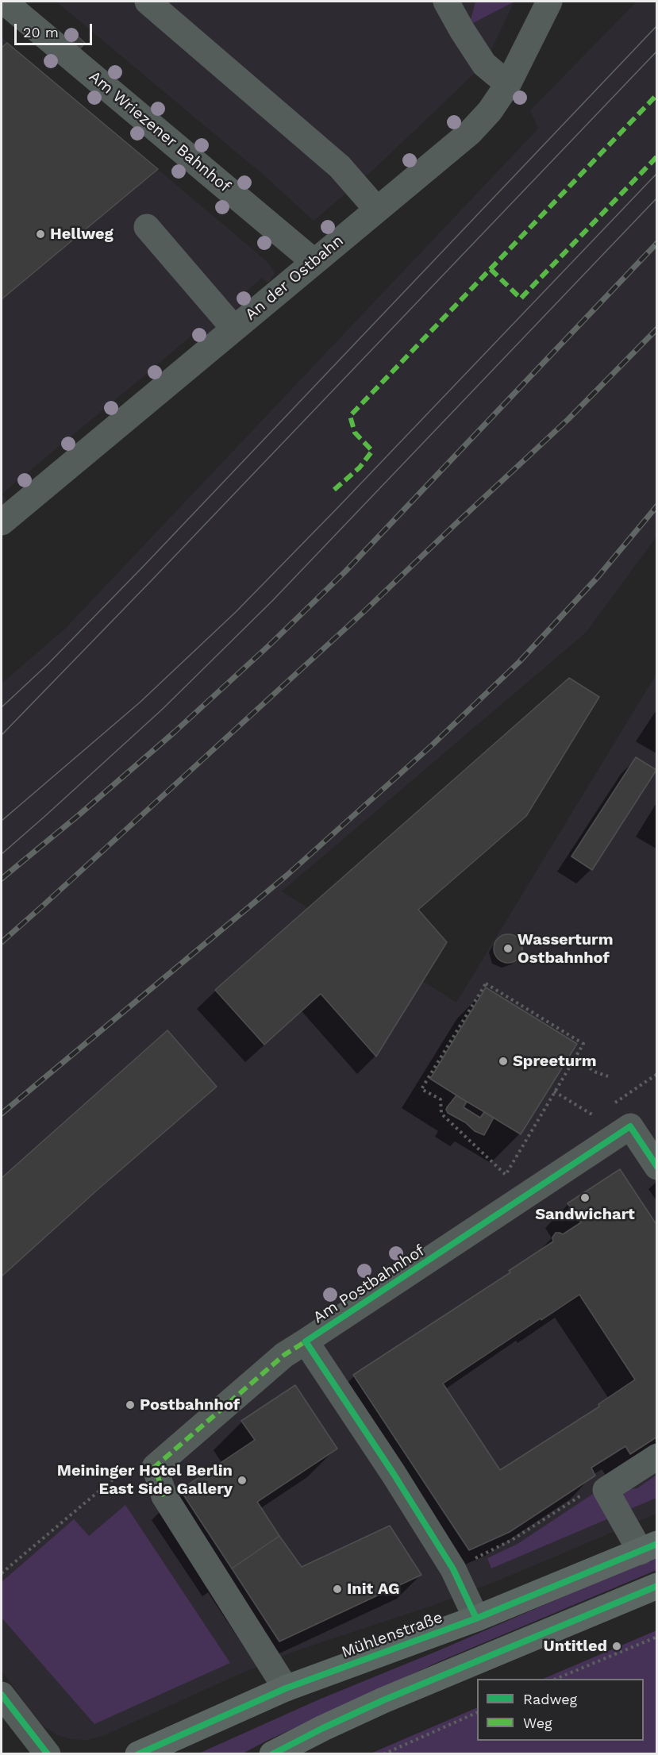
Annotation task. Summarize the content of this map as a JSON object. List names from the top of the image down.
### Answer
{
  "streets": {
    "main road": ["Mühlenstraße"],
    "street": ["Am Wriezener Bahnhof", "An der Ostbahn", "Am Postbahnhof"]
  },
  "crossings": [
    ["Am Wriezener Bahnhof", "An der Ostbahn"],
    ["Am Postbahnhof", "Mühlenstraße"]
  ],
  "places": [
    "Hellweg",
    "Wasserturm Ostbahnhof",
    "Spreeturm",
    "Sandwichart",
    "Postbahnhof",
    "Meininger Hotel Berlin East Side Gallery",
    "Init AG",
    "Untitled"
  ],
  "legend": ["Radweg", "Weg"],
  "scale_bar": "20 m"
}
